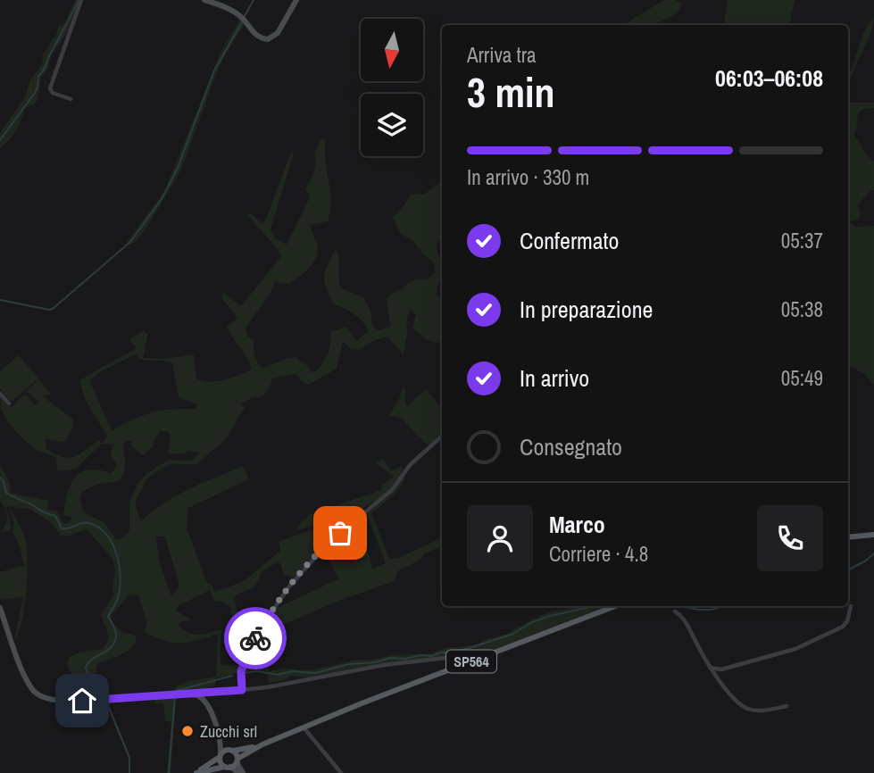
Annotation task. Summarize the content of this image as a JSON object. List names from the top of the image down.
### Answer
{
  "streets": {
    "main road": ["SP564"]
  },
  "places": ["Zucchi srl"],
  "north": "bottom",
  "page": {
    "heading": ["3 min", "Arriva tra", "06:03–06:08"],
    "panel": ["Marco", "Corriere · 4.8"],
    "bar": "In arrivo · 330 m",
    "list": [
      ["Confermato", "05:37"],
      ["In preparazione", "05:38"],
      ["In arrivo", "05:49"],
      "Consegnato"
    ]
  }
}
